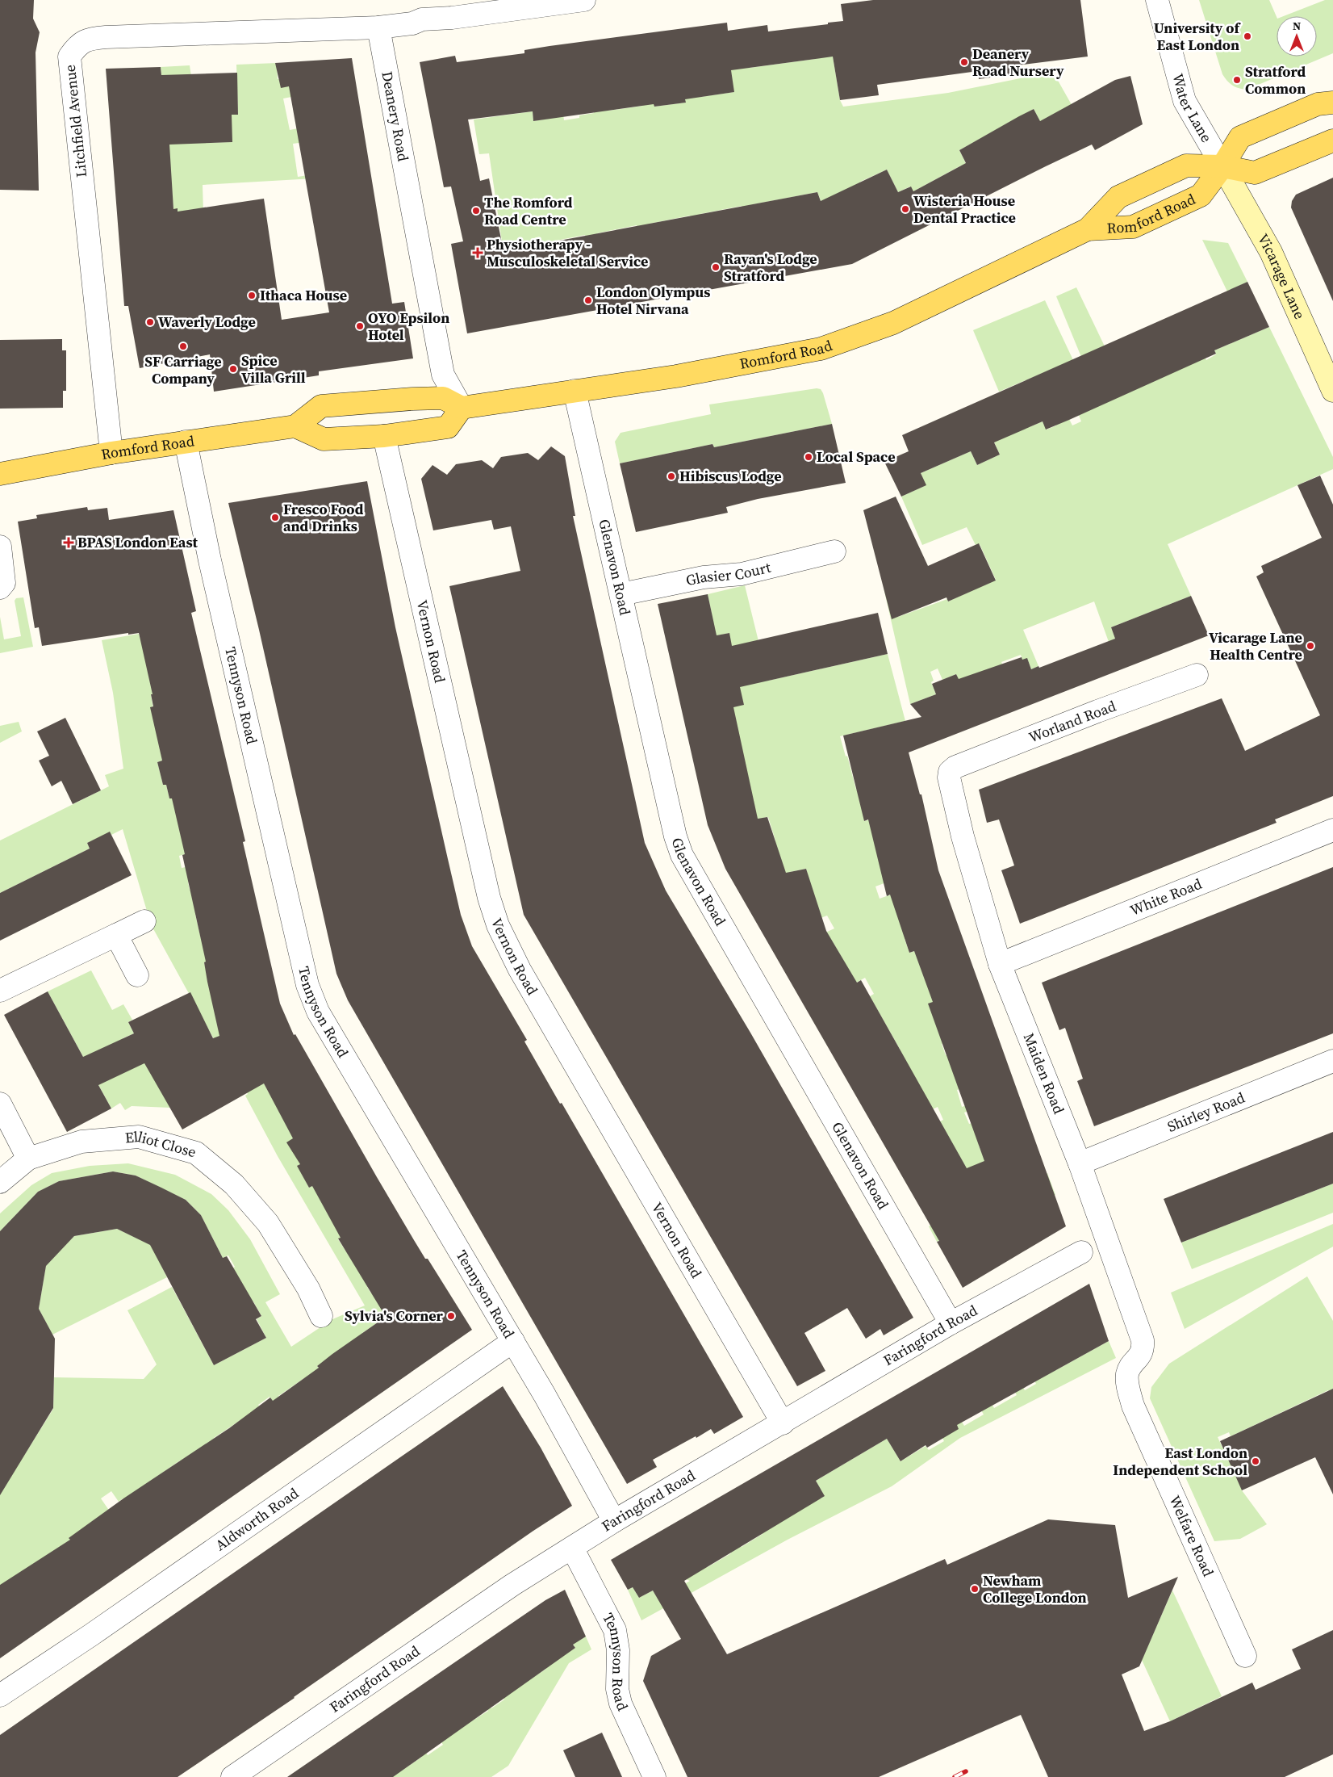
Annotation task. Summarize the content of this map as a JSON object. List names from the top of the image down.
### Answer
{
  "streets": {
    "main road": ["Romford Road", "Vicarage Lane"],
    "street": [
      "Water Lane",
      "Deanery Road",
      "Litchfield Avenue",
      "Glenavon Road",
      "Glasier Court",
      "Vernon Road",
      "Tennyson Road",
      "Worland Road",
      "White Road",
      "Maiden Road",
      "Shirley Road",
      "Elliot Close",
      "Faringford Road",
      "Aldworth Road",
      "Welfare Road"
    ]
  },
  "crossings": [
    ["Water Lane", "Romford Road"],
    ["Water Lane", "Vicarage Lane"],
    ["Deanery Road", "Litchfield Avenue"],
    ["Deanery Road", "Romford Road"],
    ["Litchfield Avenue", "Romford Road"],
    ["Romford Road", "Vicarage Lane"],
    ["Romford Road", "Glenavon Road"],
    ["Romford Road", "Tennyson Road"],
    ["Glenavon Road", "Glasier Court"],
    ["Glenavon Road", "Faringford Road"],
    ["Vernon Road", "Faringford Road"],
    ["Tennyson Road", "Faringford Road"],
    ["Tennyson Road", "Aldworth Road"],
    ["Worland Road", "Maiden Road"],
    ["White Road", "Maiden Road"],
    ["Maiden Road", "Shirley Road"],
    ["Maiden Road", "Welfare Road"]
  ],
  "places": {
    "other": [
      "University of East London",
      "Deanery Road Nursery",
      "Stratford Common",
      "Wisteria House Dental Practice",
      "The Romford Road Centre",
      "Rayan's Lodge Stratford",
      "Ithaca House",
      "London Olympus Hotel Nirvana",
      "Waverly Lodge",
      "OYO Epsilon Hotel",
      "SF Carriage Company",
      "Spice Villa Grill",
      "Local Space",
      "Hibiscus Lodge",
      "Fresco Food and Drinks",
      "Vicarage Lane Health Centre",
      "Sylvia's Corner",
      "East London Independent School",
      "Newham College London"
    ],
    "health": ["Physiotherapy - Musculoskeletal Service", "BPAS London East"]
  },
  "north": "top"
}
